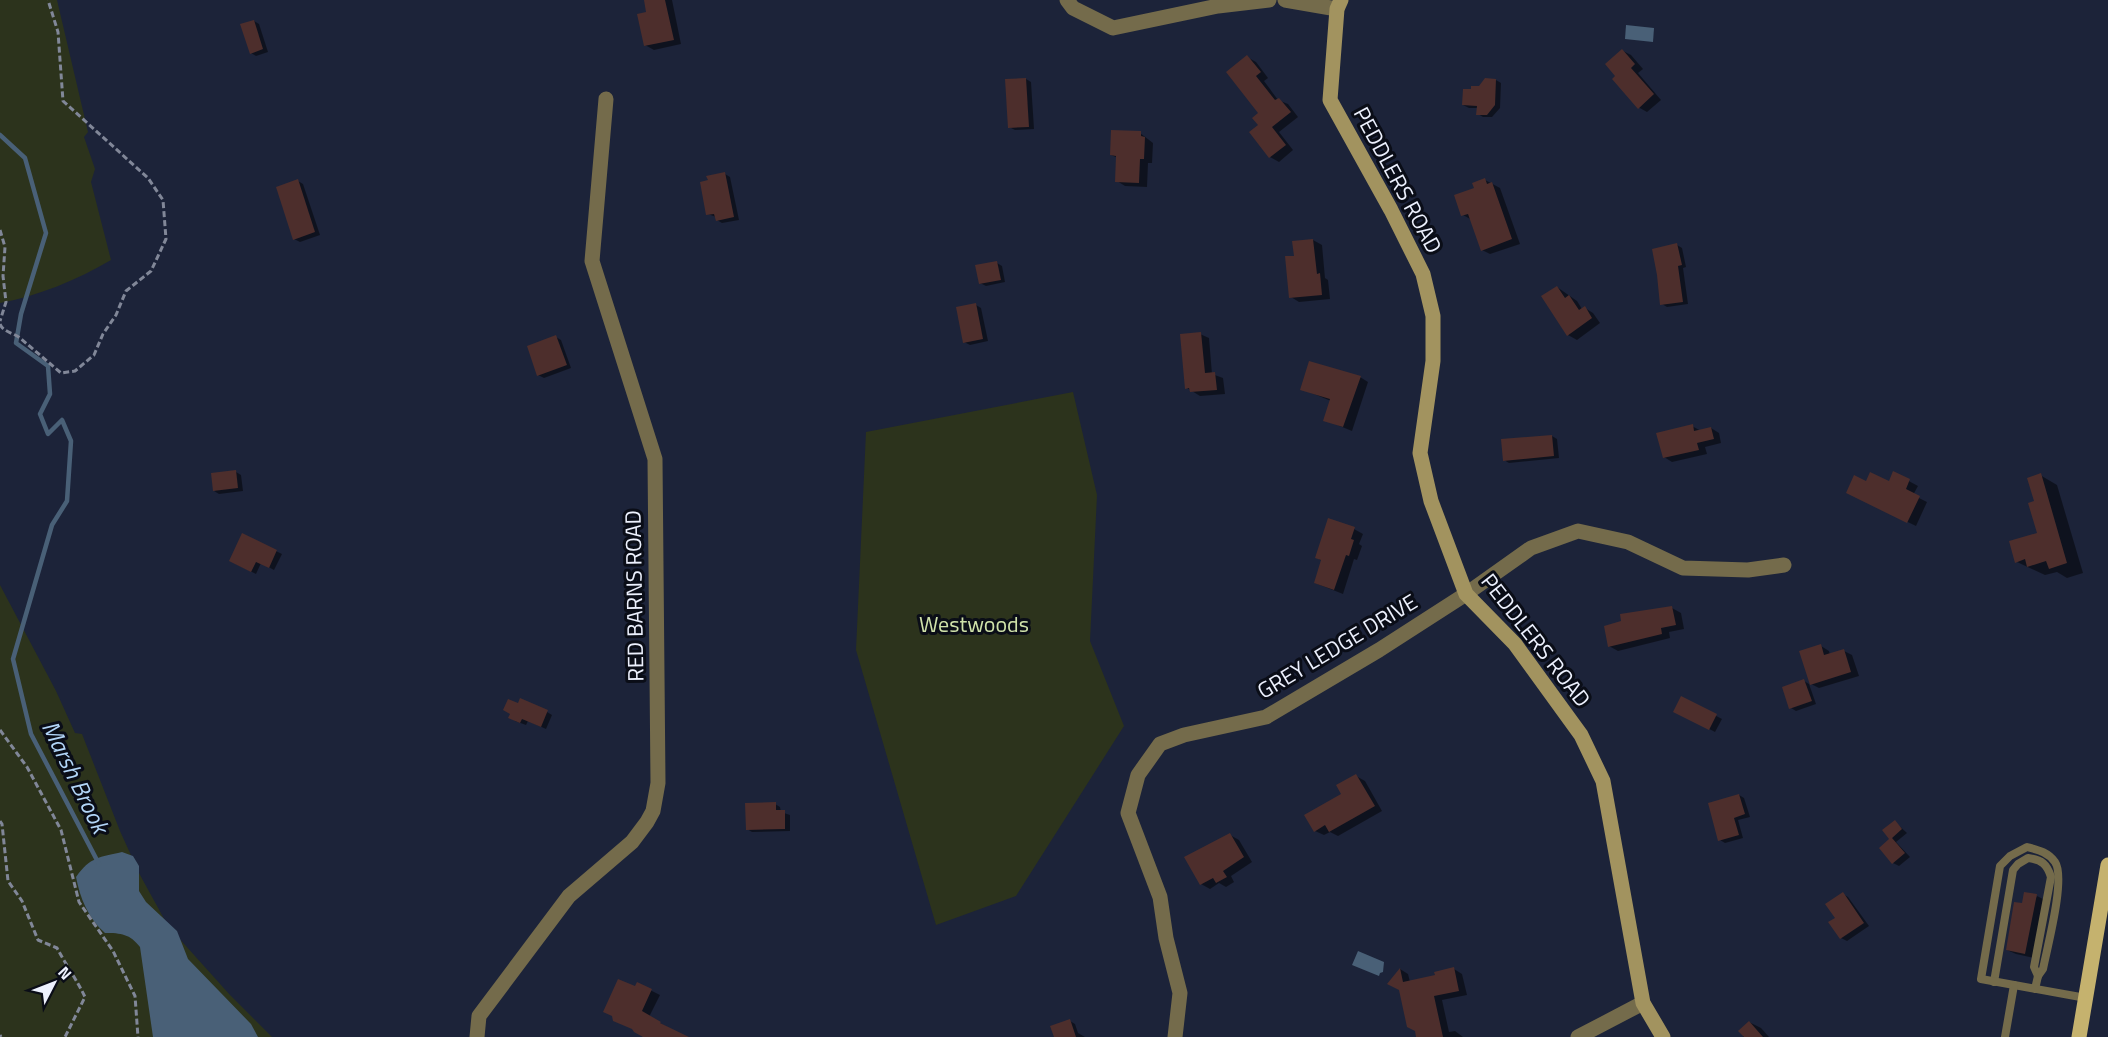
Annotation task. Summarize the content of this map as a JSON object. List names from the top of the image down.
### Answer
{
  "streets": {
    "street": ["PEDDLERS ROAD", "RED BARNS ROAD", "GREY LEDGE DRIVE"]
  },
  "crossings": [
    ["PEDDLERS ROAD", "GREY LEDGE DRIVE"]
  ],
  "water": ["Marsh Brook"],
  "parks": ["Westwoods"],
  "north": "top right"
}
